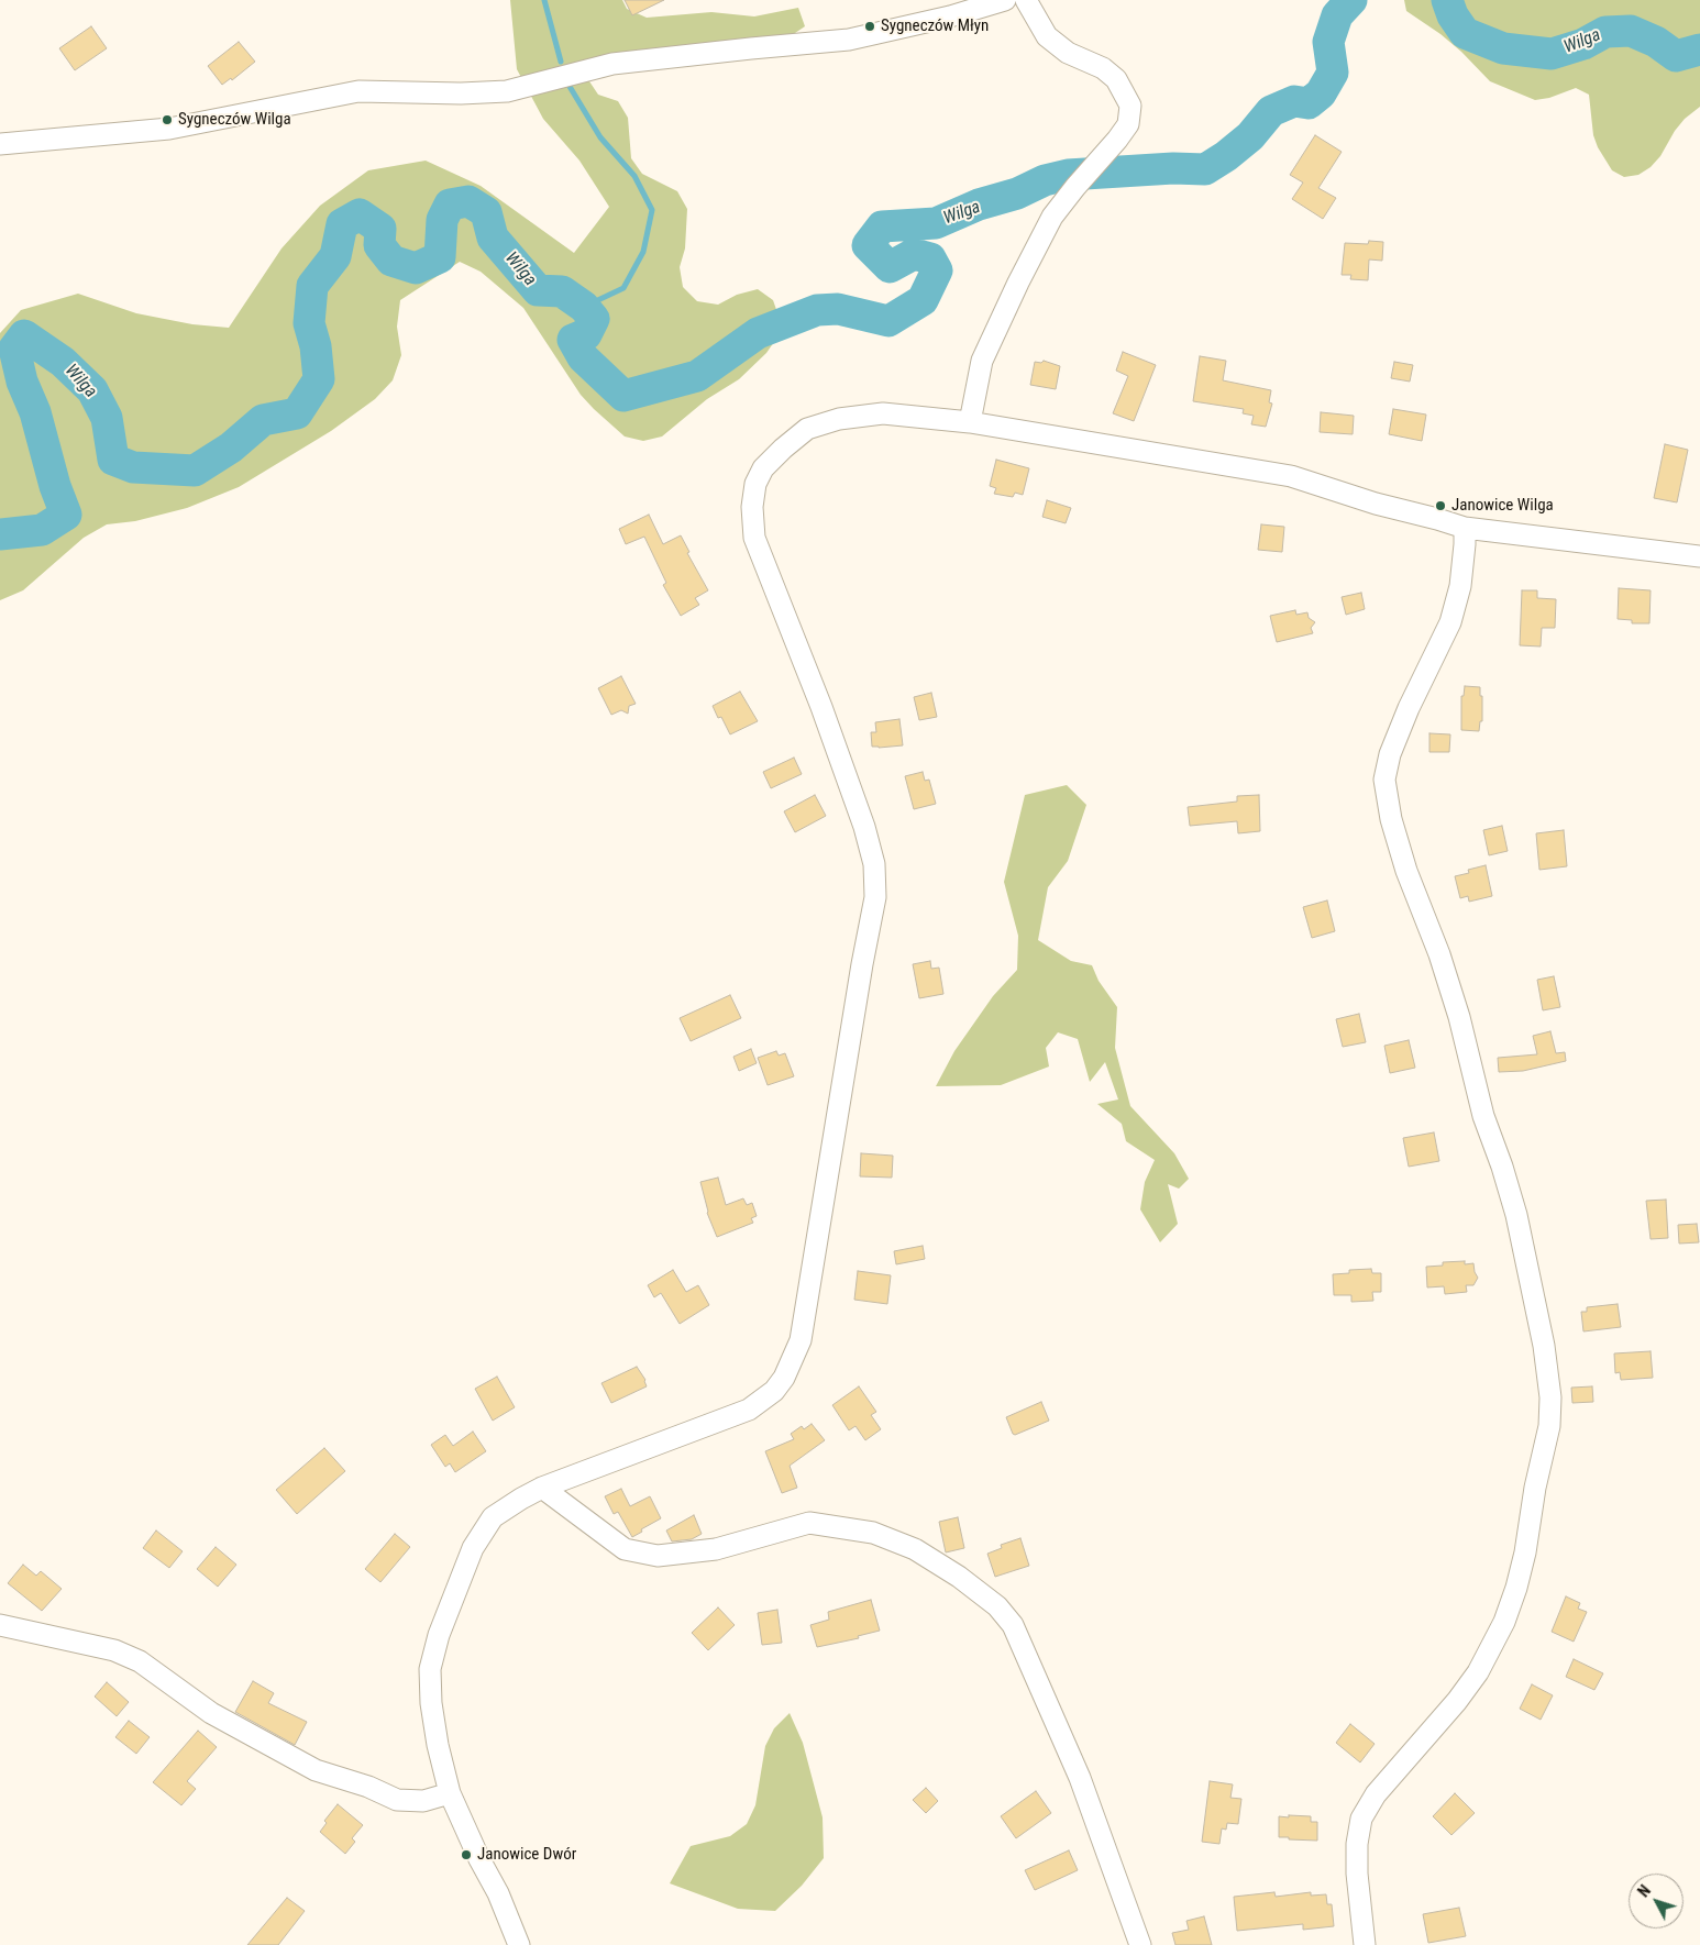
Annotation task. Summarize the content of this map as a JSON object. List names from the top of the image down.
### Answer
{
  "water": ["Wilga"],
  "places": [
    "Sygneczów Młyn",
    "Sygneczów Wilga",
    "Janowice Wilga",
    "Janowice Dwór"
  ],
  "north": "top left"
}
